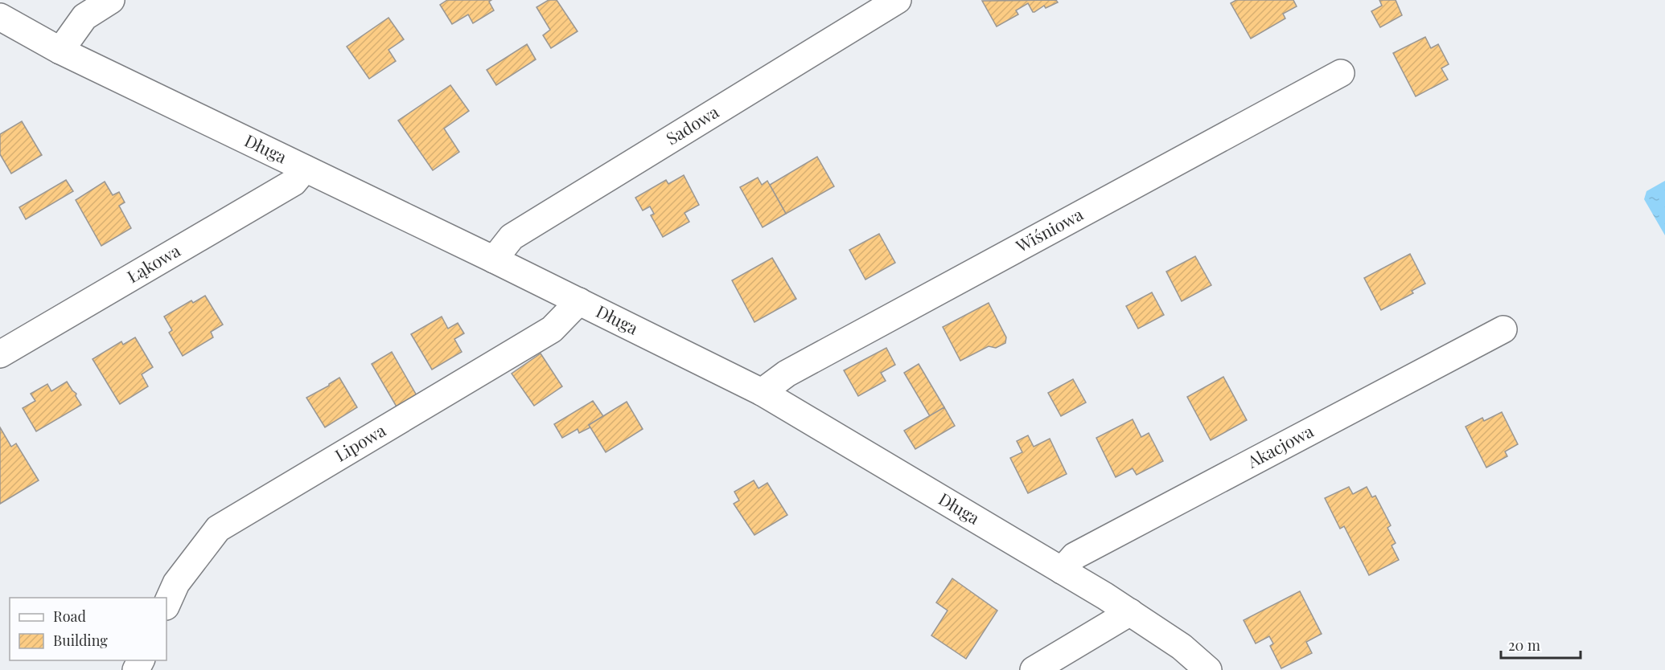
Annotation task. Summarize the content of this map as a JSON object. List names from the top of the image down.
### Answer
{
  "streets": {
    "street": [
      "Sadowa",
      "Długa",
      "Wiśniowa",
      "Łąkowa",
      "Lipowa",
      "Akacjowa"
    ]
  },
  "crossings": [
    ["Sadowa", "Długa"],
    ["Długa", "Wiśniowa"],
    ["Długa", "Łąkowa"],
    ["Długa", "Lipowa"],
    ["Długa", "Akacjowa"]
  ],
  "legend": ["Road", "Building"],
  "scale_bar": "20 m"
}
